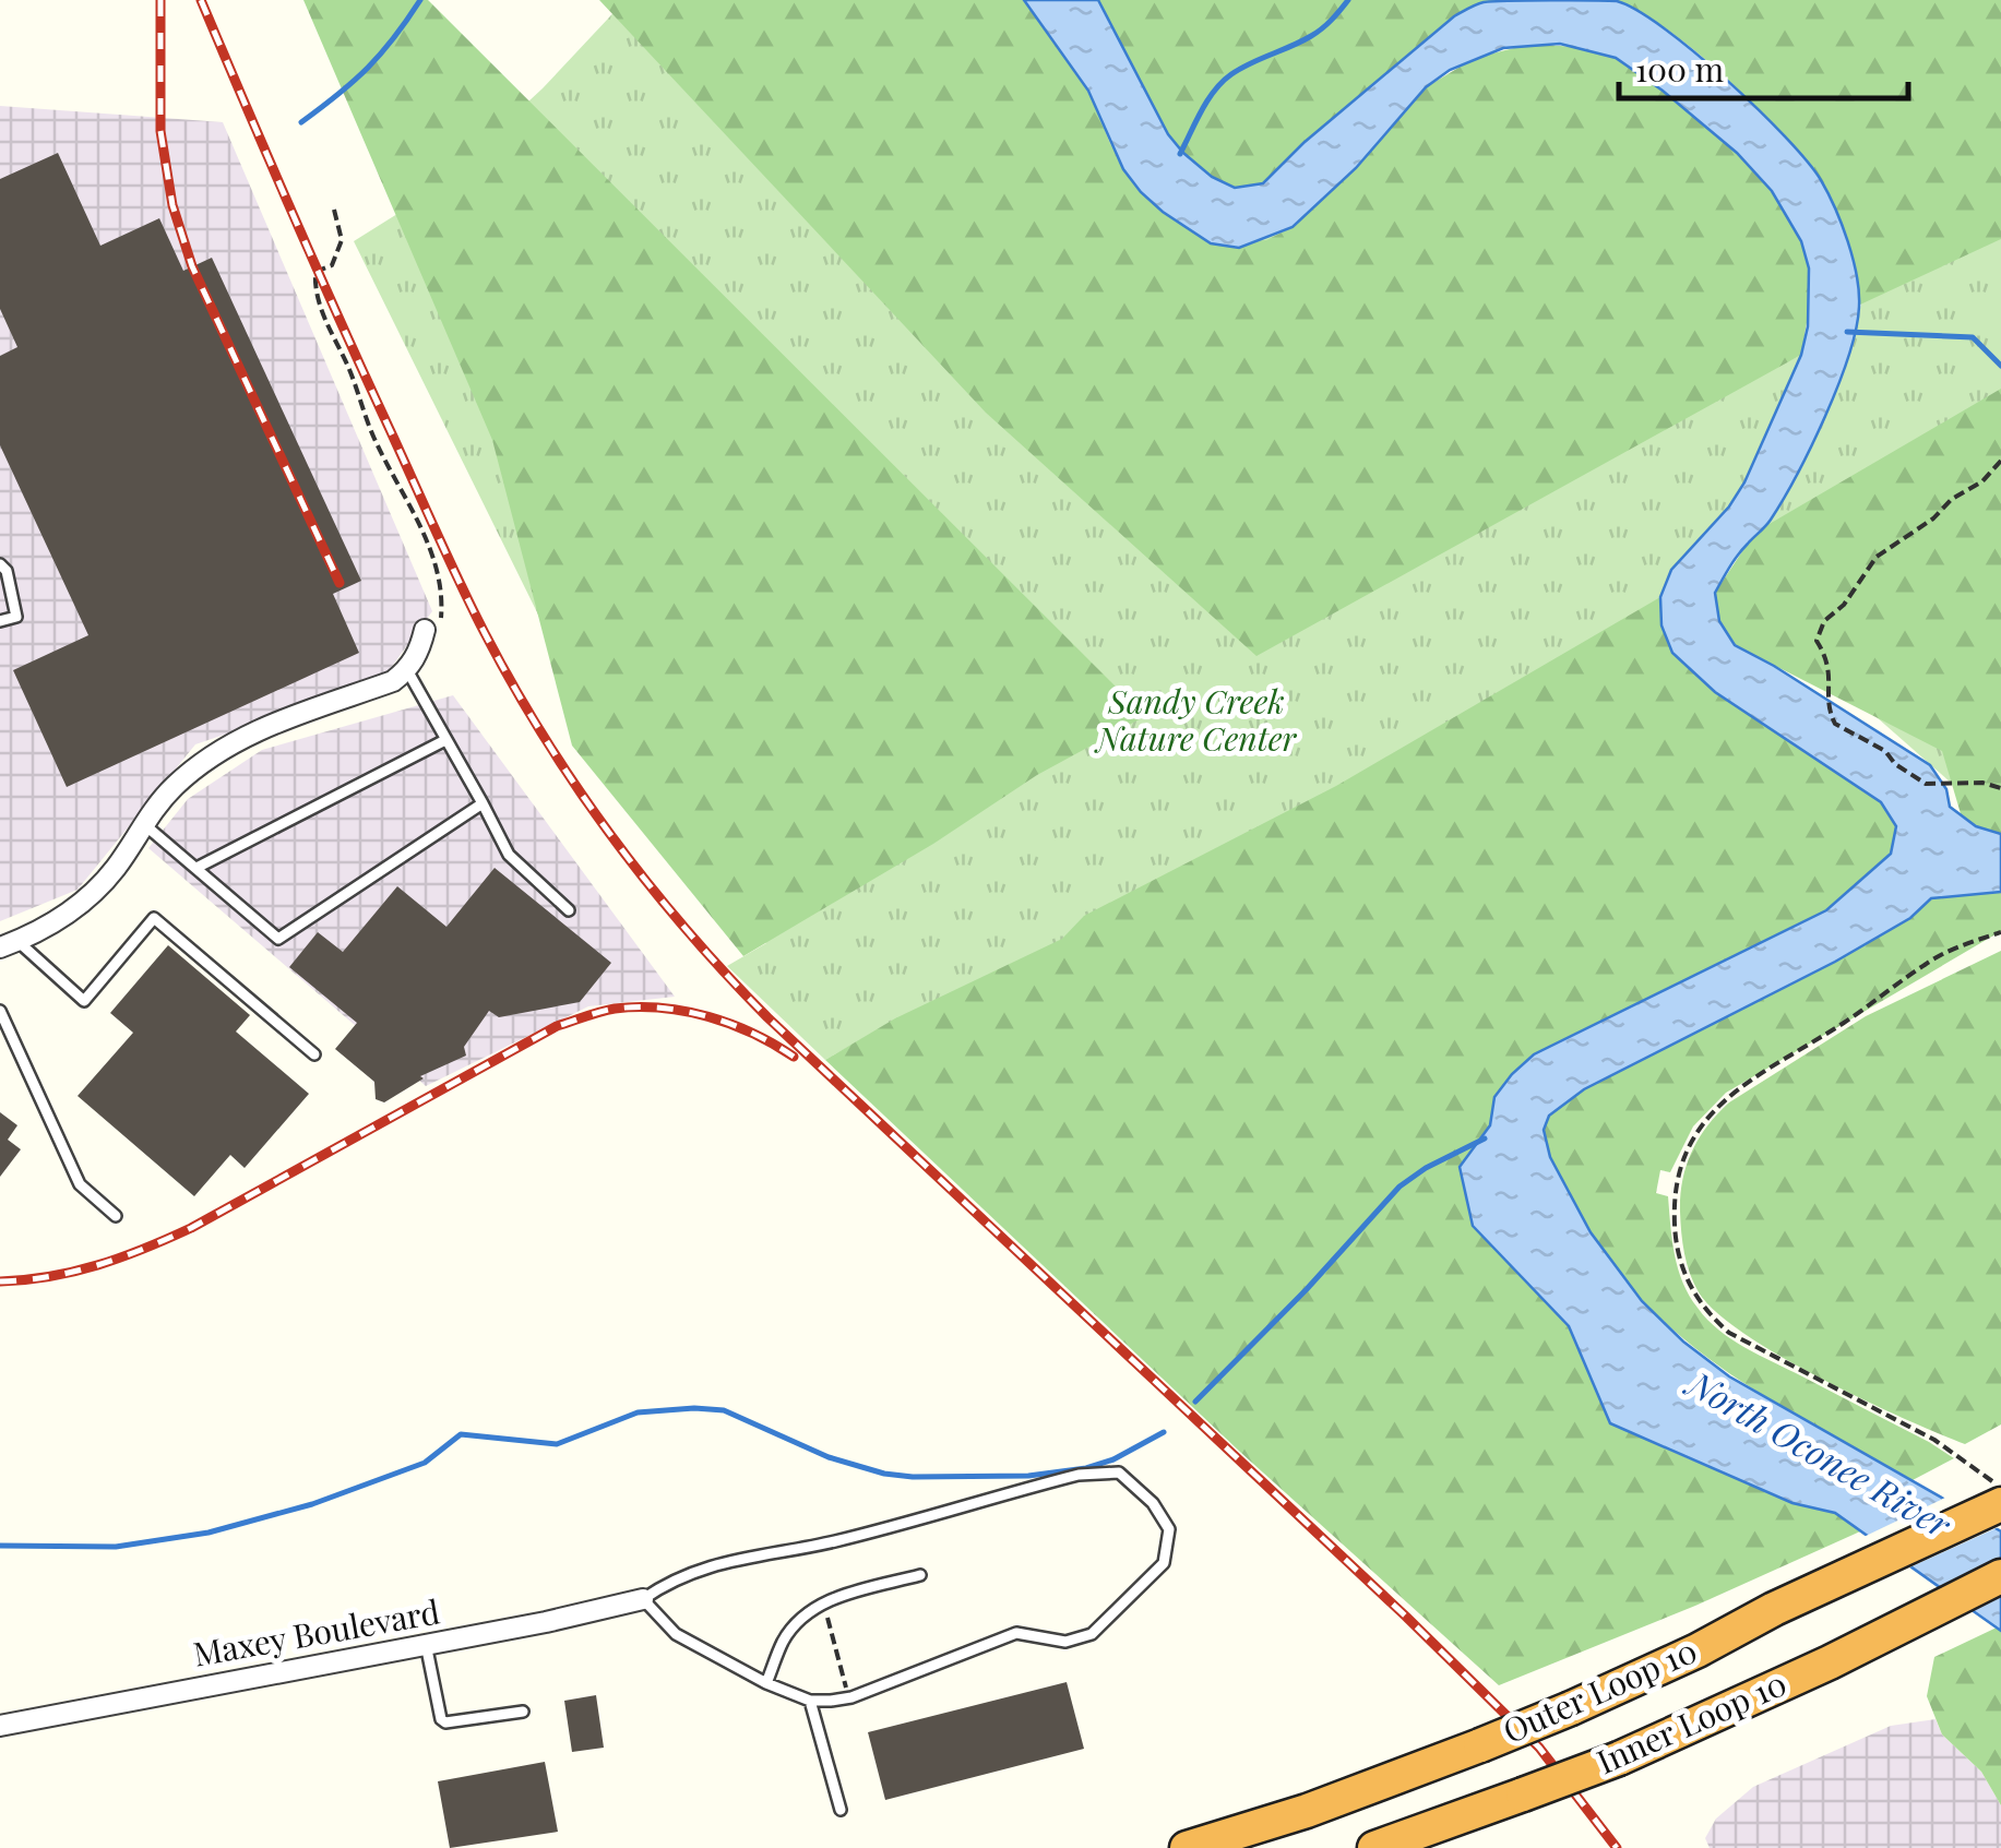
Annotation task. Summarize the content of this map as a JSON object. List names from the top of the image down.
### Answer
{
  "streets": {
    "highway": ["Outer Loop 10", "Inner Loop 10"],
    "street": ["Maxey Boulevard"]
  },
  "water": ["North Oconee River"],
  "parks": ["Sandy Creek Nature Center"],
  "scale_bar": "100 m"
}
